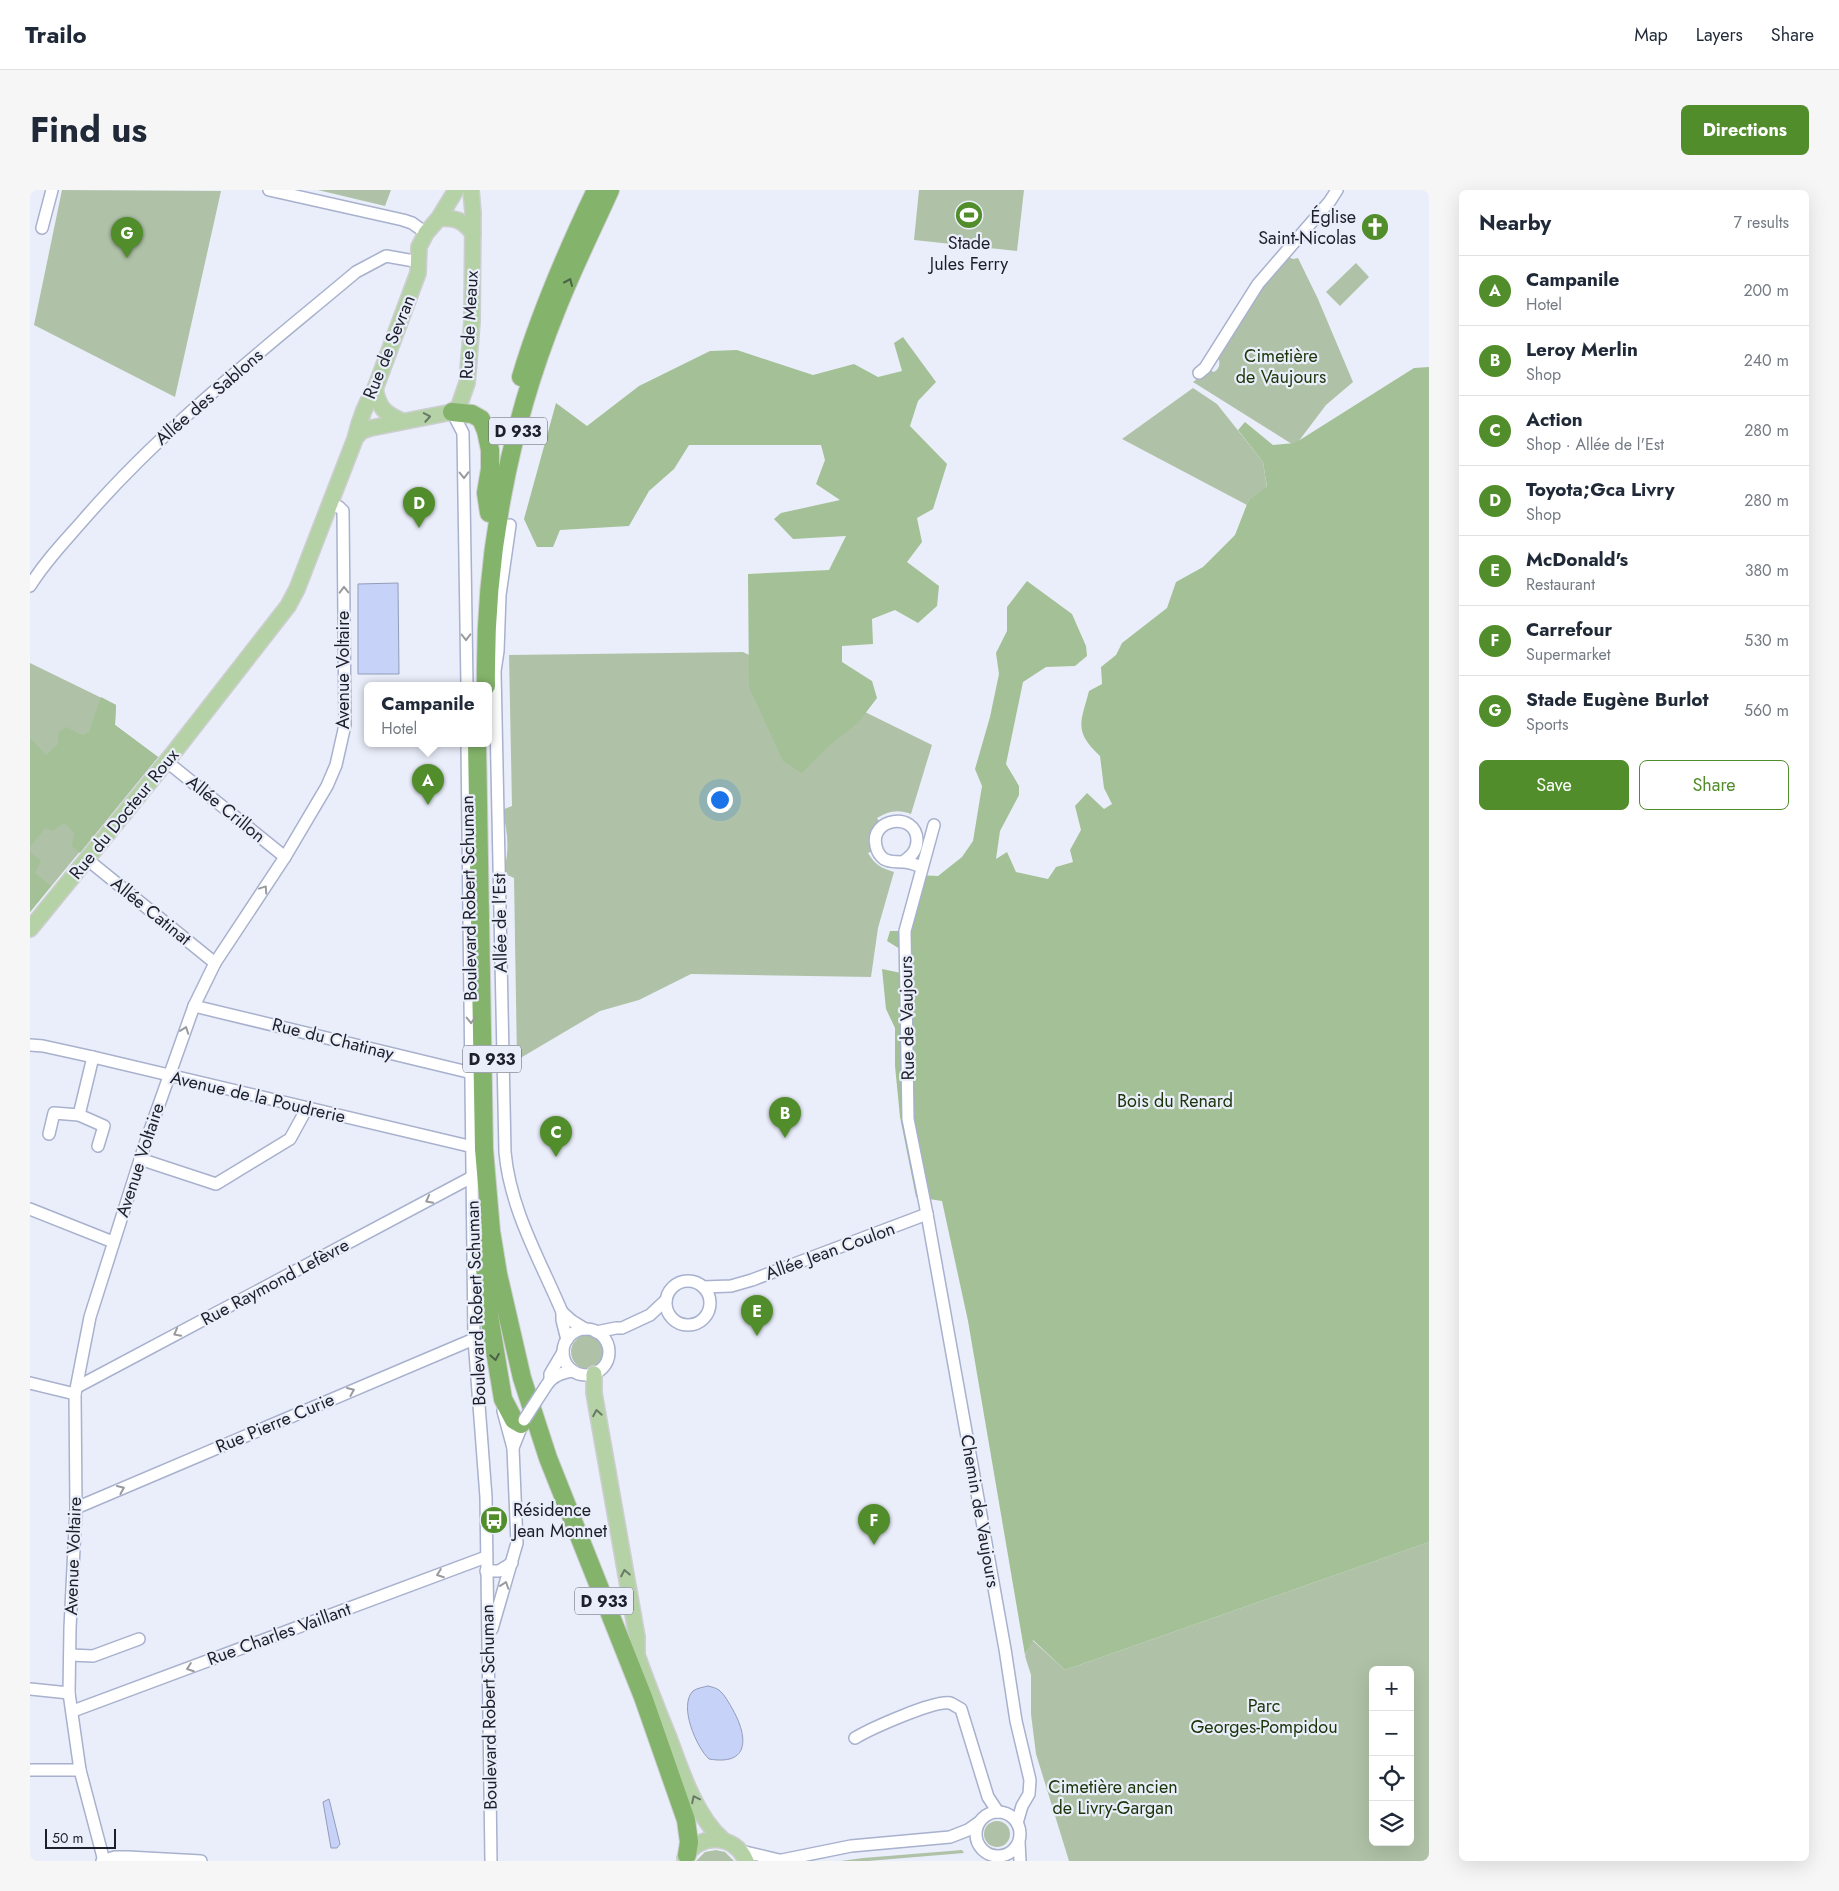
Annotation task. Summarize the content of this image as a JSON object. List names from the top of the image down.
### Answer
{
  "streets": {
    "highway": ["D 933"],
    "main road": ["Rue de Meaux", "Rue de Sevran", "Rue du Docteur Roux"],
    "street": [
      "Allée des Sablons",
      "Avenue Voltaire",
      "Allée Crillon",
      "Boulevard Robert Schuman",
      "Allée Catinat",
      "Allée de l'Est",
      "Rue de Vaujours",
      "Rue du Chatinay",
      "Avenue de la Poudrerie",
      "Allée Jean Coulon",
      "Rue Raymond Lefèvre",
      "Rue Pierre Curie",
      "Chemin de Vaujours",
      "Rue Charles Vaillant"
    ]
  },
  "crossings": [
    ["Rue de Sevran", "Allée des Sablons"],
    ["Rue de Sevran", "Avenue Voltaire"],
    ["Rue de Sevran", "Rue du Docteur Roux"],
    ["Avenue Voltaire", "Allée Crillon"],
    ["Avenue Voltaire", "Rue du Docteur Roux"],
    ["Avenue Voltaire", "Allée Catinat"],
    ["Avenue Voltaire", "Rue du Chatinay"],
    ["Avenue Voltaire", "Avenue de la Poudrerie"],
    ["Avenue Voltaire", "Rue Raymond Lefèvre"],
    ["Avenue Voltaire", "Rue Pierre Curie"],
    ["Avenue Voltaire", "Rue Charles Vaillant"],
    ["Allée Crillon", "Rue du Docteur Roux"],
    ["Rue du Docteur Roux", "Allée Catinat"],
    ["Boulevard Robert Schuman", "Rue du Chatinay"],
    ["Boulevard Robert Schuman", "Avenue de la Poudrerie"],
    ["Boulevard Robert Schuman", "Rue Raymond Lefèvre"],
    ["Boulevard Robert Schuman", "Rue Pierre Curie"],
    ["Boulevard Robert Schuman", "Rue Charles Vaillant"],
    ["Rue de Vaujours", "Allée Jean Coulon"],
    ["Rue de Vaujours", "Chemin de Vaujours"],
    ["Allée Jean Coulon", "Chemin de Vaujours"]
  ],
  "one_way": [
    "Avenue Voltaire",
    "Rue Raymond Lefèvre",
    "Rue Pierre Curie",
    "Rue Charles Vaillant"
  ],
  "parks": [
    "Cimetière de Vaujours",
    "Bois du Renard",
    "Parc Georges-Pompidou",
    "Cimetière ancien de Livry-Gargan"
  ],
  "places": {
    "sports": ["Stade Jules Ferry"],
    "church": ["Église Saint-Nicolas"],
    "bus stop": ["Résidence Jean Monnet"]
  },
  "scale_bar": "50 m",
  "page": {
    "header": "Trailo",
    "nav": ["Map", "Layers", "Share"],
    "title": "Find us",
    "buttons": [
      "Directions",
      ["Save", "Share"]
    ],
    "heading": ["Nearby", "7 results"],
    "pins": [
      "G",
      "D",
      "A",
      "B",
      "C",
      "E",
      "F"
    ],
    "list": [
      {
        "mark": "A",
        "name": "Campanile",
        "note": "Hotel",
        "value": "200 m"
      },
      {
        "mark": "B",
        "name": "Leroy Merlin",
        "note": "Shop",
        "value": "240 m"
      },
      {
        "mark": "C",
        "name": "Action",
        "note": "Shop · Allée de l'Est",
        "value": "280 m"
      },
      {
        "mark": "D",
        "name": "Toyota;Gca Livry",
        "note": "Shop",
        "value": "280 m"
      },
      {
        "mark": "E",
        "name": "McDonald's",
        "note": "Restaurant",
        "value": "380 m"
      },
      {
        "mark": "F",
        "name": "Carrefour",
        "note": "Supermarket",
        "value": "530 m"
      },
      {
        "mark": "G",
        "name": "Stade Eugène Burlot",
        "note": "Sports",
        "value": "560 m"
      }
    ],
    "popup": ["Campanile", "Hotel"],
    "map_buttons": ["+", "−"],
    "scale": "50 m"
  }
}
